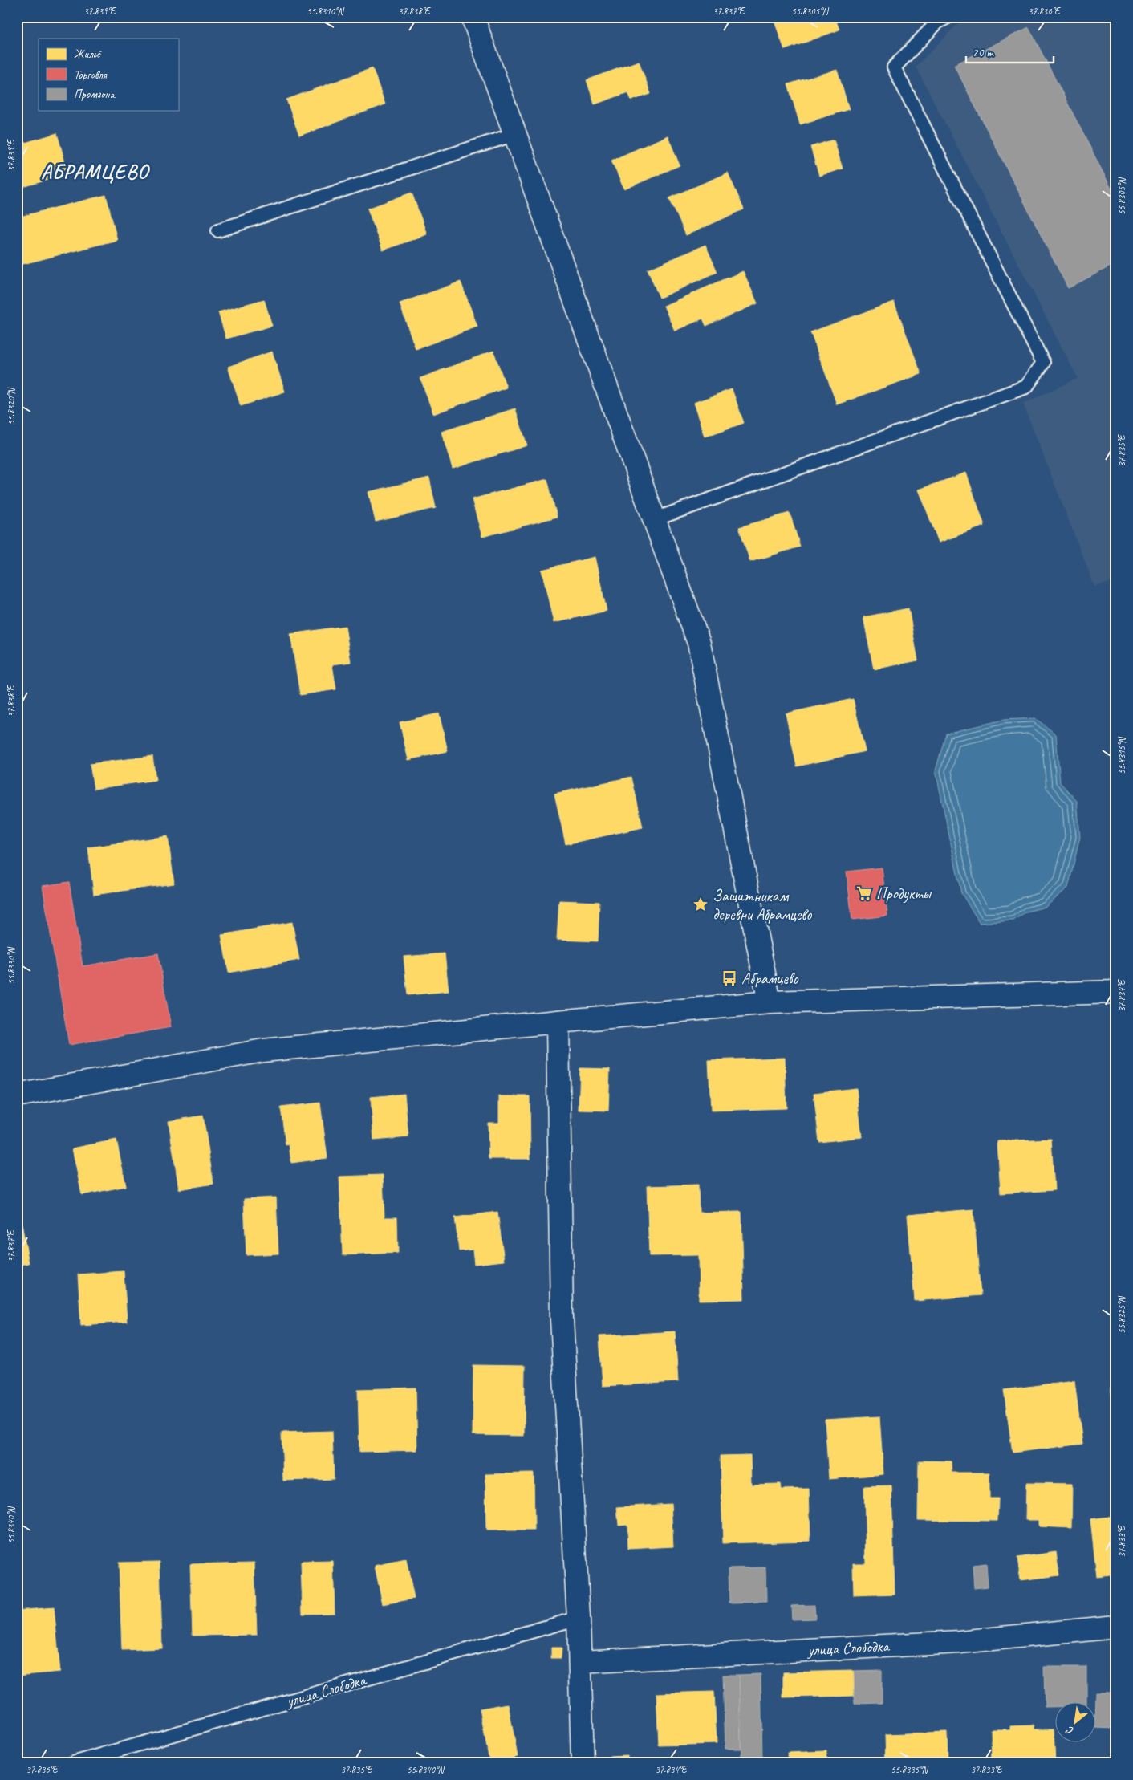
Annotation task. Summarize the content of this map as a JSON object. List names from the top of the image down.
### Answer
{
  "streets": {
    "street": ["улица Слободка"]
  },
  "districts": ["АБРАМЦЕВО"],
  "places": {
    "supermarket": ["Продукты"],
    "place": ["Защитникам деревни Абрамцево"],
    "bus stop": ["Абрамцево"]
  },
  "legend": ["Жильё", "Торговля", "Промзона"],
  "scale_bar": "20 m",
  "north": "bottom left",
  "coordinates": [
    "37.839°E",
    "55.8310°N",
    "37.838°E",
    "37.837°E",
    "55.8305°N",
    "37.836°E",
    "55.8320°N",
    "37.835°E",
    "55.8315°N",
    "55.8330°N",
    "37.834°E",
    "55.8325°N",
    "55.8340°N",
    "37.833°E",
    "55.8335°N"
  ]
}
